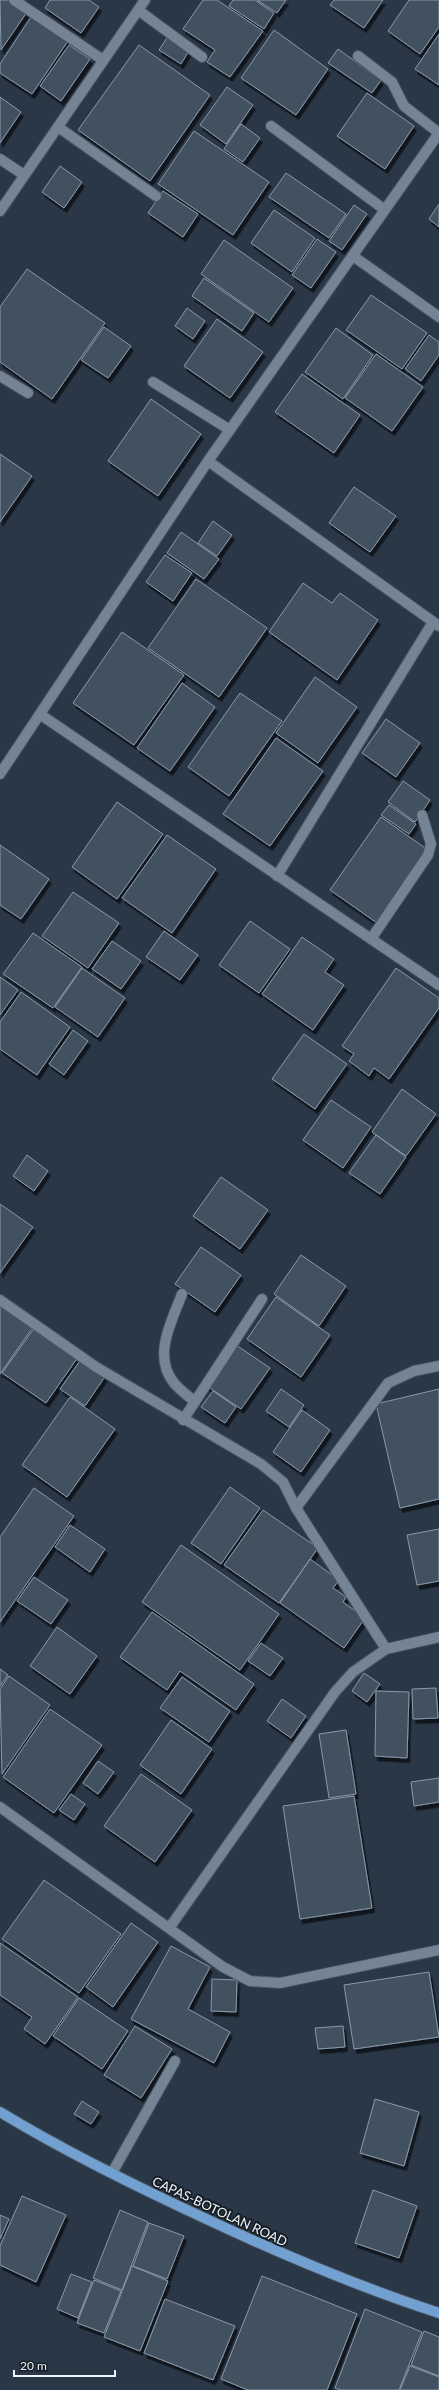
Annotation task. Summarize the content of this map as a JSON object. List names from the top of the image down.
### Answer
{
  "streets": {
    "main road": ["CAPAS-BOTOLAN ROAD"]
  },
  "scale_bar": "20 m"
}
